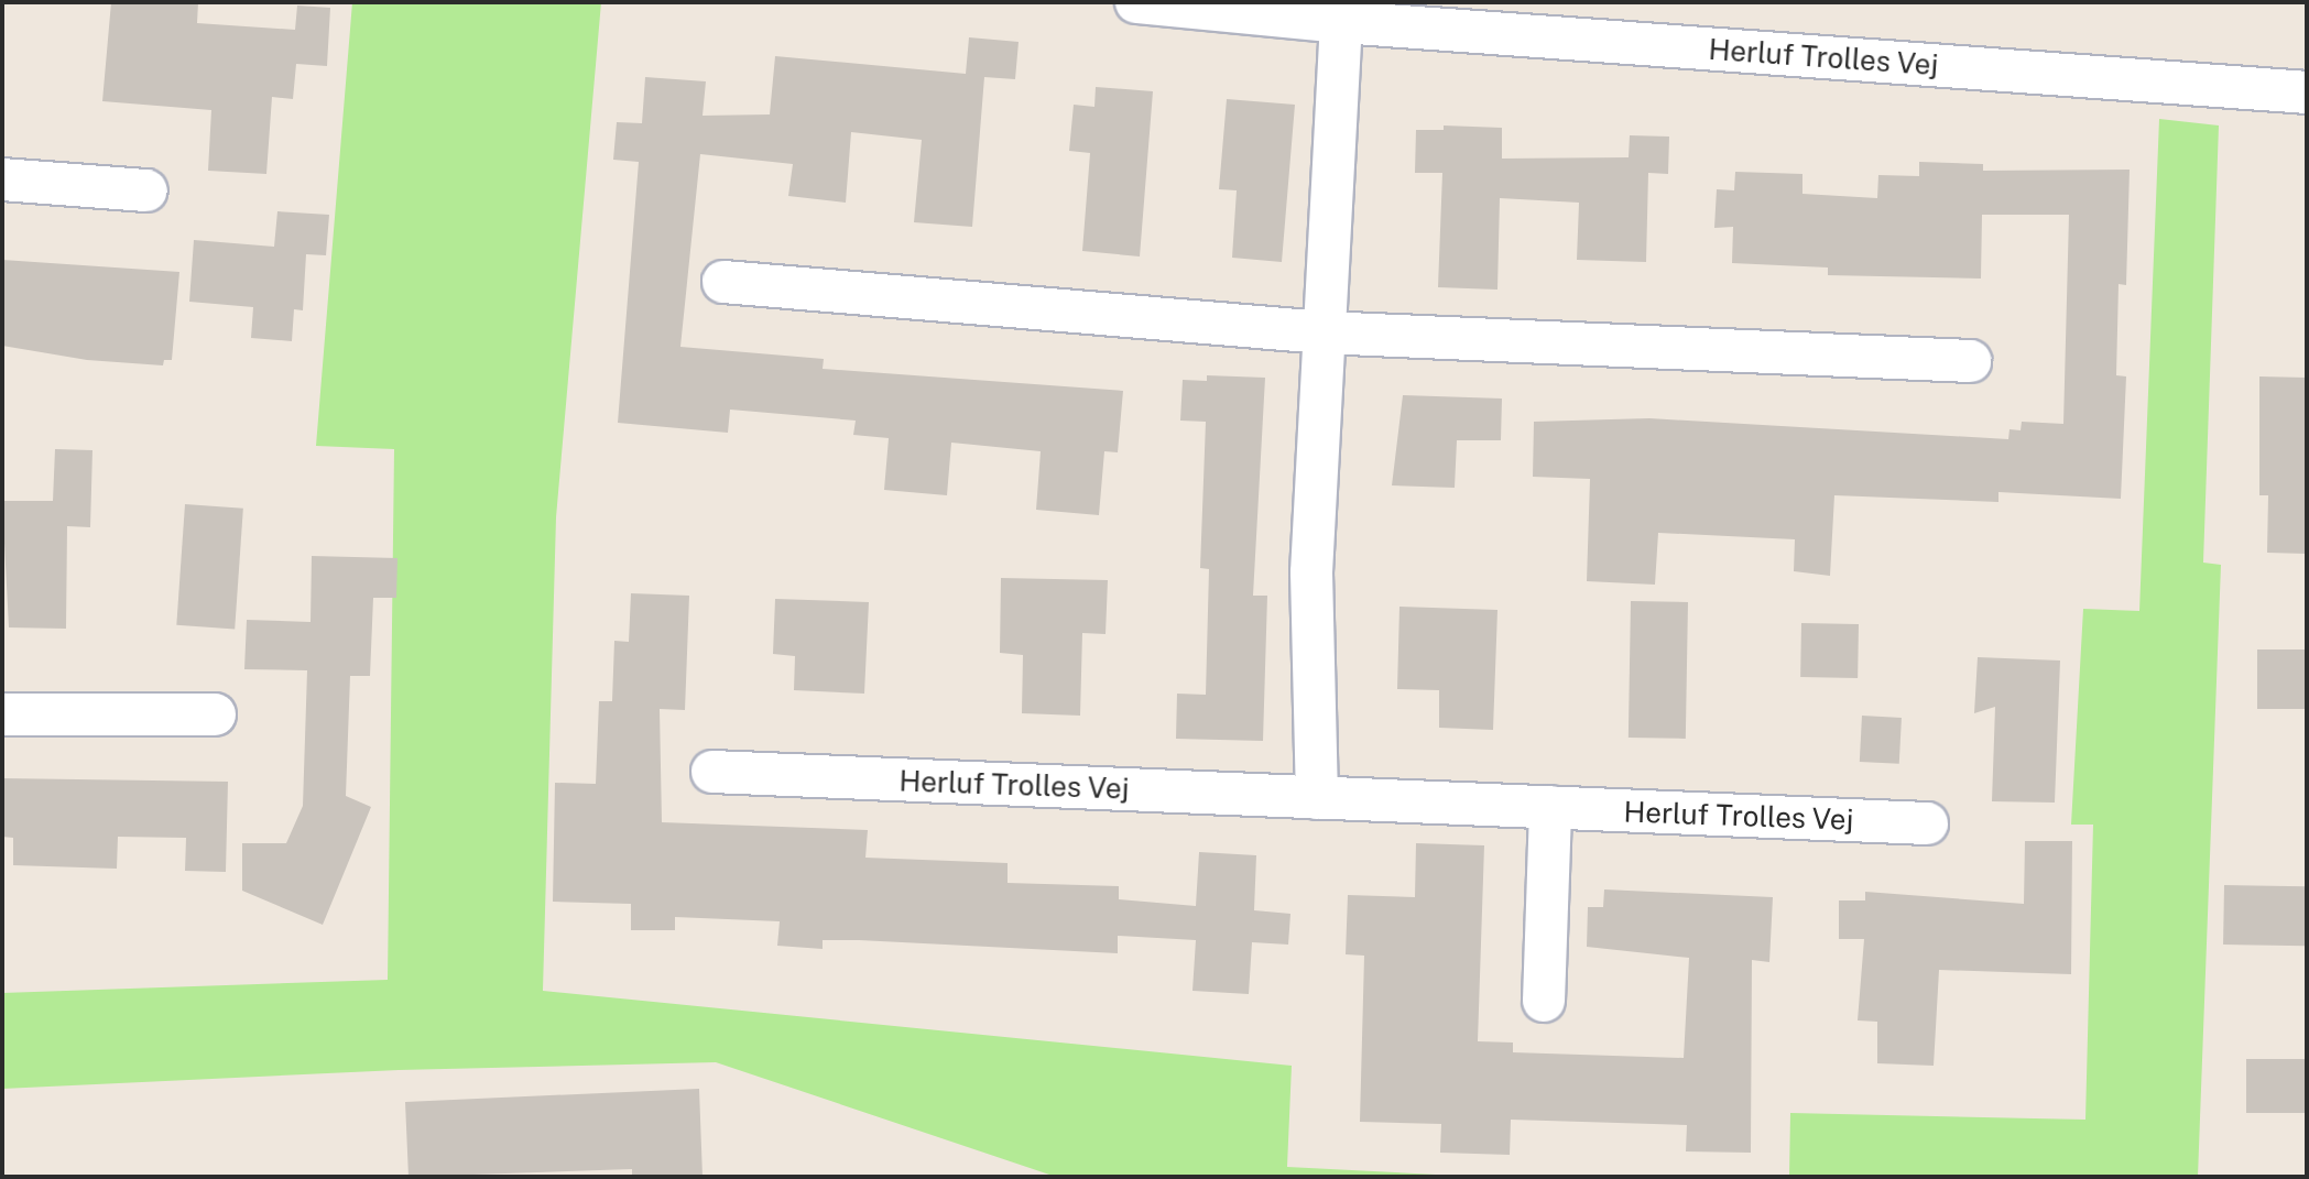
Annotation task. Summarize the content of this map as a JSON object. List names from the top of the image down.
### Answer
{
  "streets": {
    "street": ["Herluf Trolles Vej"]
  }
}
